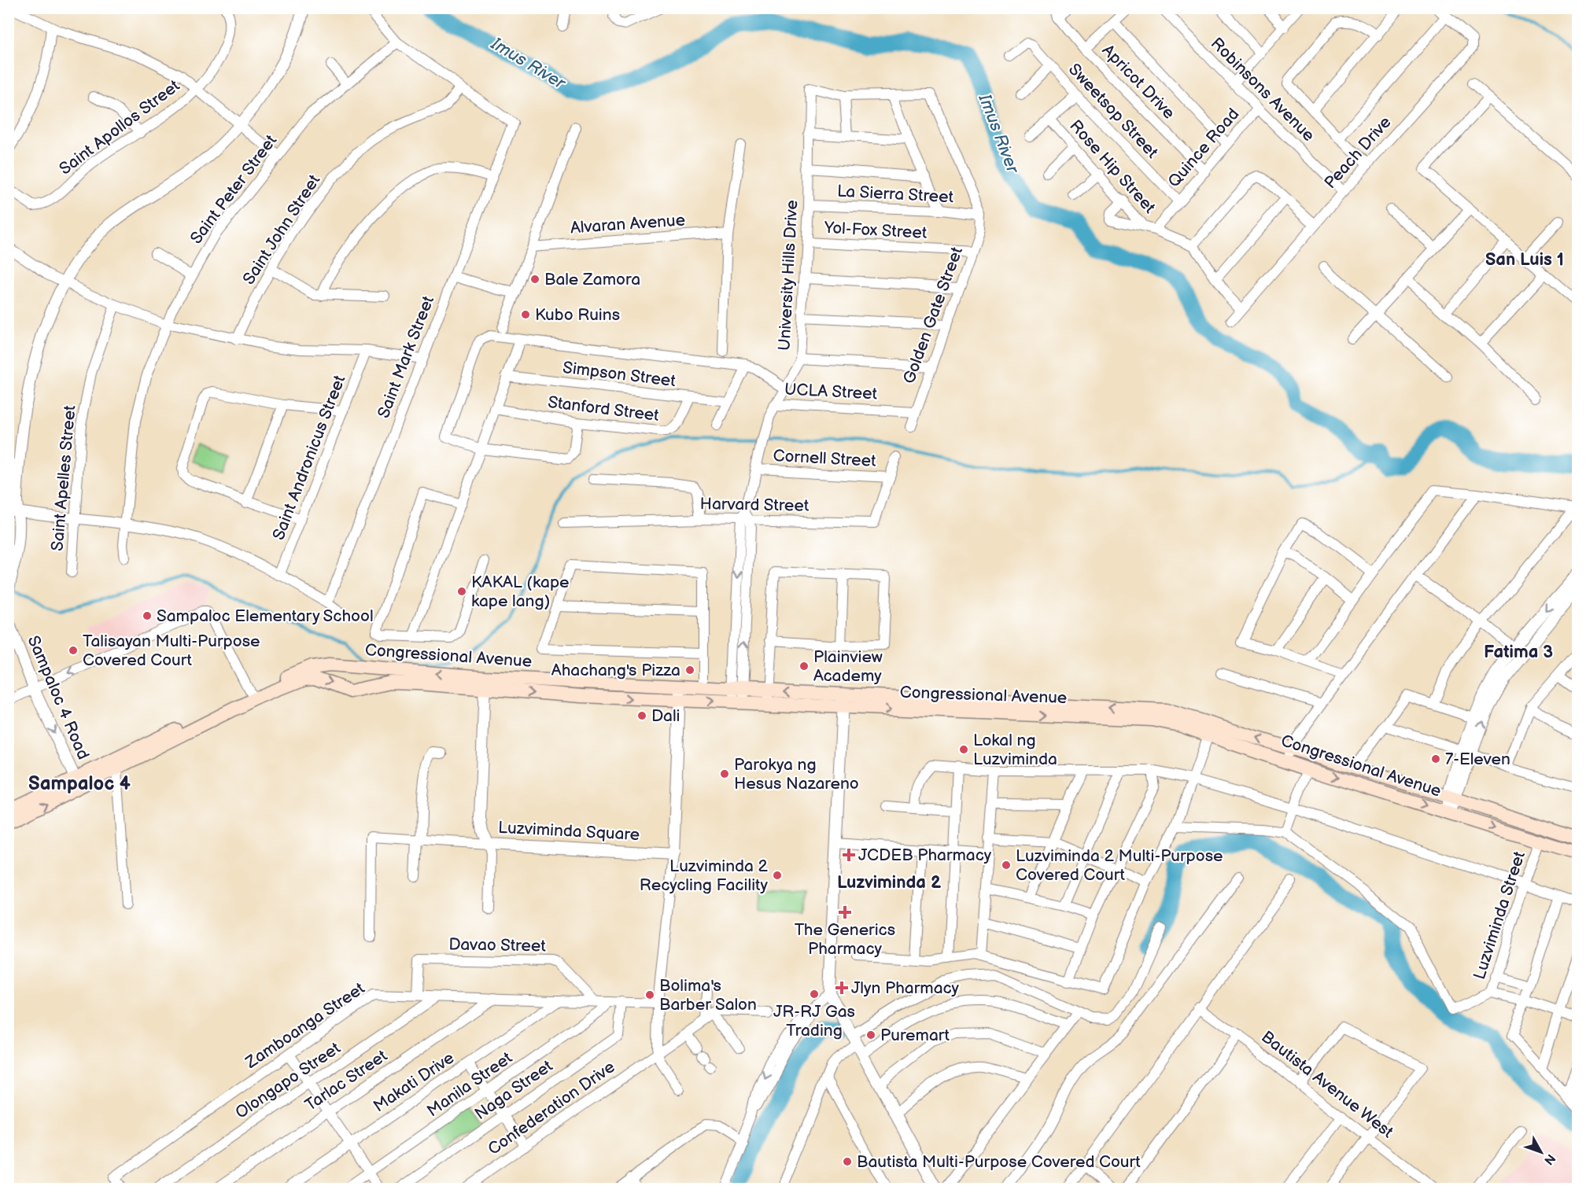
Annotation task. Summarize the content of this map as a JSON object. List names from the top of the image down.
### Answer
{
  "streets": {
    "main road": ["Congressional Avenue"],
    "street": [
      "Apricot Drive",
      "Robinsons Avenue",
      "Sweetsop Street",
      "Saint Apollos Street",
      "Quince Road",
      "Peach Drive",
      "Rose Hip Street",
      "Saint Peter Street",
      "La Sierra Street",
      "Alvaran Avenue",
      "Saint John Street",
      "Yol-Fox Street",
      "University Hills Drive",
      "Golden Gate Street",
      "Saint Mark Street",
      "Simpson Street",
      "UCLA Street",
      "Stanford Street",
      "Saint Andronicus Street",
      "Cornell Street",
      "Saint Apelles Street",
      "Harvard Street",
      "Sampaloc 4 Road",
      "Luzviminda Square",
      "Luzviminda Street",
      "Davao Street",
      "Zamboanga Street",
      "Olongapo Street",
      "Tarlac Street",
      "Makati Drive",
      "Manila Street",
      "Bautista Avenue West",
      "Naga Street",
      "Confederation Drive"
    ]
  },
  "crossings": [
    ["Apricot Drive", "Quince Road"],
    ["Robinsons Avenue", "Quince Road"],
    ["Robinsons Avenue", "Peach Drive"],
    ["Sweetsop Street", "Quince Road"],
    ["Sweetsop Street", "Rose Hip Street"],
    ["Quince Road", "Rose Hip Street"],
    ["La Sierra Street", "University Hills Drive"],
    ["La Sierra Street", "Golden Gate Street"],
    ["Saint John Street", "Saint Mark Street"],
    ["Yol-Fox Street", "University Hills Drive"],
    ["Yol-Fox Street", "Golden Gate Street"],
    ["University Hills Drive", "UCLA Street"],
    ["University Hills Drive", "Cornell Street"],
    ["University Hills Drive", "Harvard Street"],
    ["University Hills Drive", "Congressional Avenue"],
    ["Golden Gate Street", "UCLA Street"],
    ["Simpson Street", "Stanford Street"],
    ["Cornell Street", "Harvard Street"],
    ["Congressional Avenue", "Sampaloc 4 Road"],
    ["Congressional Avenue", "Luzviminda Square"],
    ["Congressional Avenue", "Luzviminda Street"],
    ["Davao Street", "Zamboanga Street"],
    ["Zamboanga Street", "Olongapo Street"],
    ["Zamboanga Street", "Tarlac Street"],
    ["Zamboanga Street", "Makati Drive"],
    ["Zamboanga Street", "Manila Street"],
    ["Zamboanga Street", "Naga Street"]
  ],
  "one_way": ["Sampaloc 4 Road"],
  "districts": [
    "San Luis 1",
    "Fatima 3",
    "Sampaloc 4",
    "Luzviminda 2"
  ],
  "water": ["Imus River"],
  "places": {
    "other": [
      "Bale Zamora",
      "Kubo Ruins",
      "KAKAL (kape kape lang)",
      "Sampaloc Elementary School",
      "Talisayan Multi-Purpose Covered Court",
      "Plainview Academy",
      "Ahachang's Pizza",
      "Dali",
      "Lokal ng Luzviminda",
      "7-Eleven",
      "Parokya ng Hesus Nazareno",
      "Luzviminda 2 Multi-Purpose Covered Court",
      "Luzviminda 2 Recycling Facility",
      "JR-RJ Gas Trading",
      "Bolima's Barber Salon",
      "Puremart",
      "Bautista Multi-Purpose Covered Court"
    ],
    "health": ["JCDEB Pharmacy", "The Generics Pharmacy", "Jlyn Pharmacy"]
  },
  "north": "bottom right"
}
